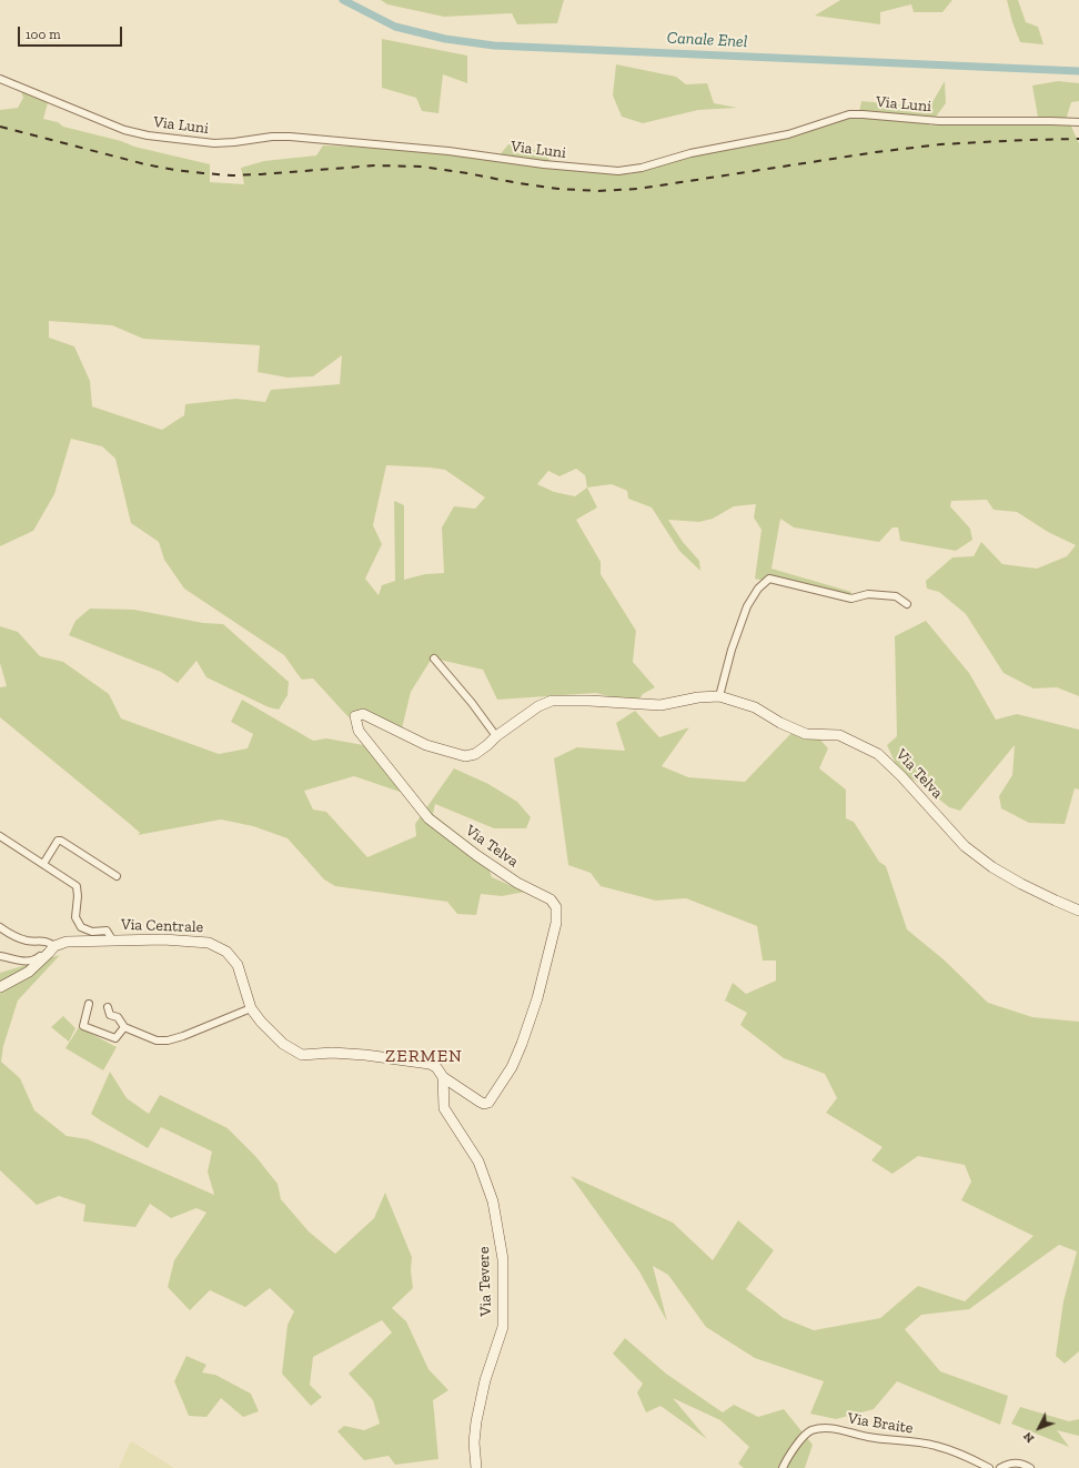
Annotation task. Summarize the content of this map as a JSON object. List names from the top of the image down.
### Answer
{
  "streets": {
    "street": [
      "Via Luni",
      "Via Telva",
      "Via Centrale",
      "Via Tevere",
      "Via Braite"
    ]
  },
  "crossings": [
    ["Via Telva", "Via Centrale"],
    ["Via Telva", "Via Tevere"],
    ["Via Centrale", "Via Tevere"]
  ],
  "districts": ["ZERMEN"],
  "water": ["Canale Enel"],
  "scale_bar": "100 m",
  "north": "bottom left"
}
